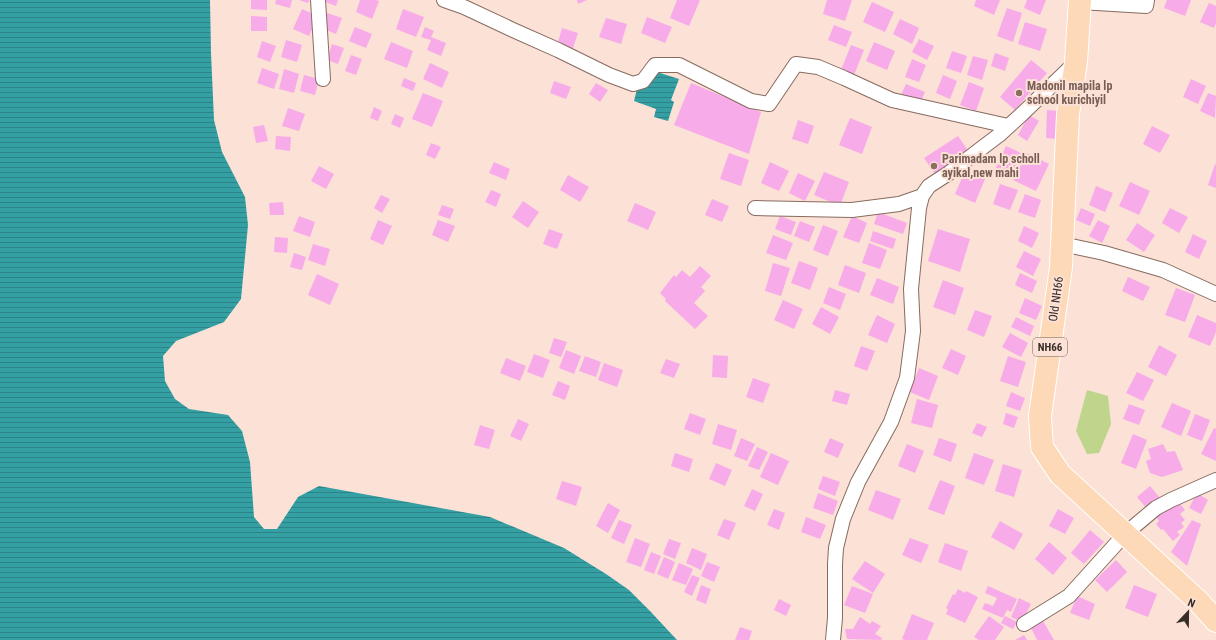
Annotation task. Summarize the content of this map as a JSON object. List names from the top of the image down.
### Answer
{
  "streets": {
    "main road": ["Old NH66", "NH66"]
  },
  "places": ["Madonil mapila lp school kurichiyil", "Parimadam lp scholl ayikal,new mahi"],
  "north": "top"
}
